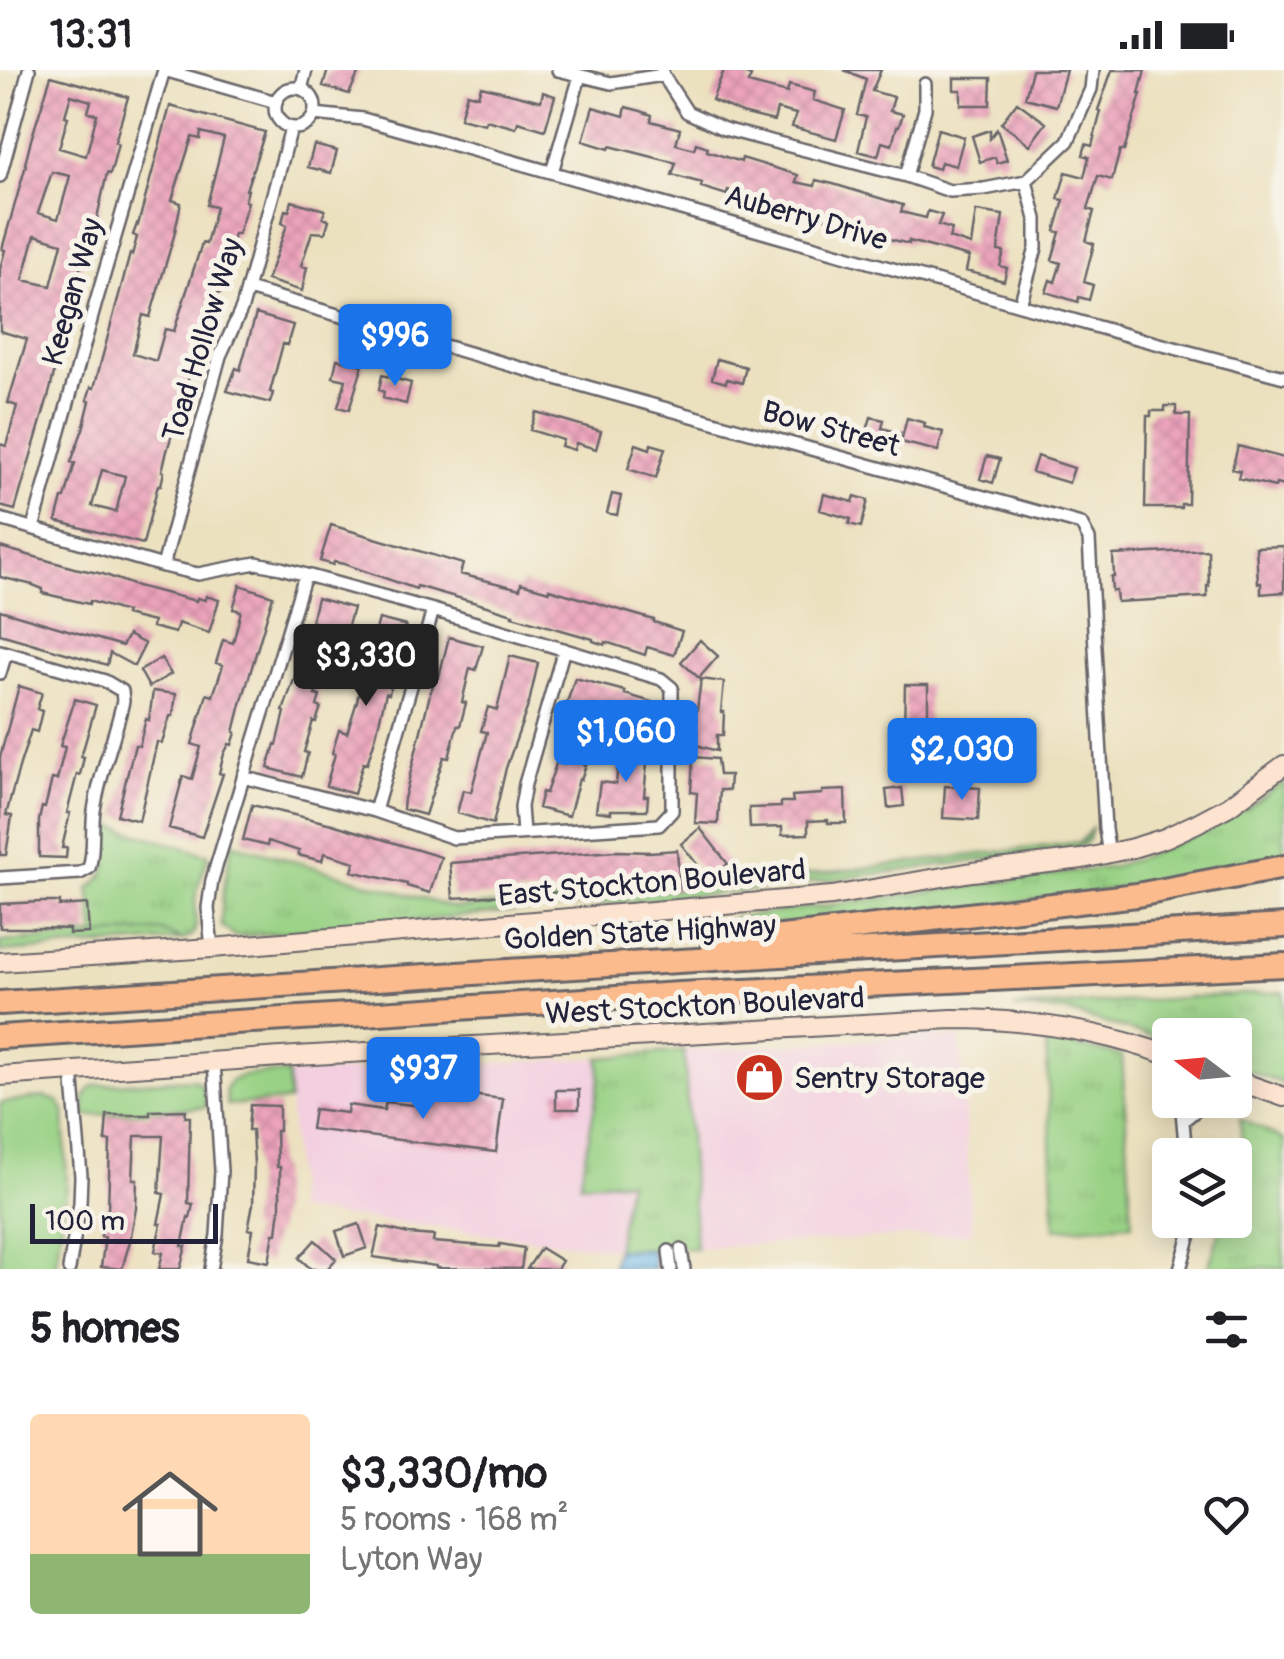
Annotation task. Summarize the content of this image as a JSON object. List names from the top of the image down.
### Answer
{
  "streets": {
    "highway": ["Golden State Highway"],
    "street": [
      "Auberry Drive",
      "Keegan Way",
      "Toad Hollow Way",
      "Bow Street",
      "East Stockton Boulevard",
      "West Stockton Boulevard"
    ]
  },
  "crossings": [
    ["Auberry Drive", "Toad Hollow Way"],
    ["Toad Hollow Way", "Bow Street"],
    ["Bow Street", "East Stockton Boulevard"]
  ],
  "places": {
    "shop": ["Sentry Storage"]
  },
  "scale_bar": "100 m",
  "north": "left",
  "page": {
    "status": "13:31",
    "price": [
      "$996",
      "$3,330",
      "$1,060",
      "$2,030",
      "$937"
    ],
    "scale": "100 m",
    "heading": "5 homes",
    "list": [
      {
        "name": "$3,330/mo",
        "note": "5 rooms · 168 m² · Lyton Way"
      }
    ]
  }
}
